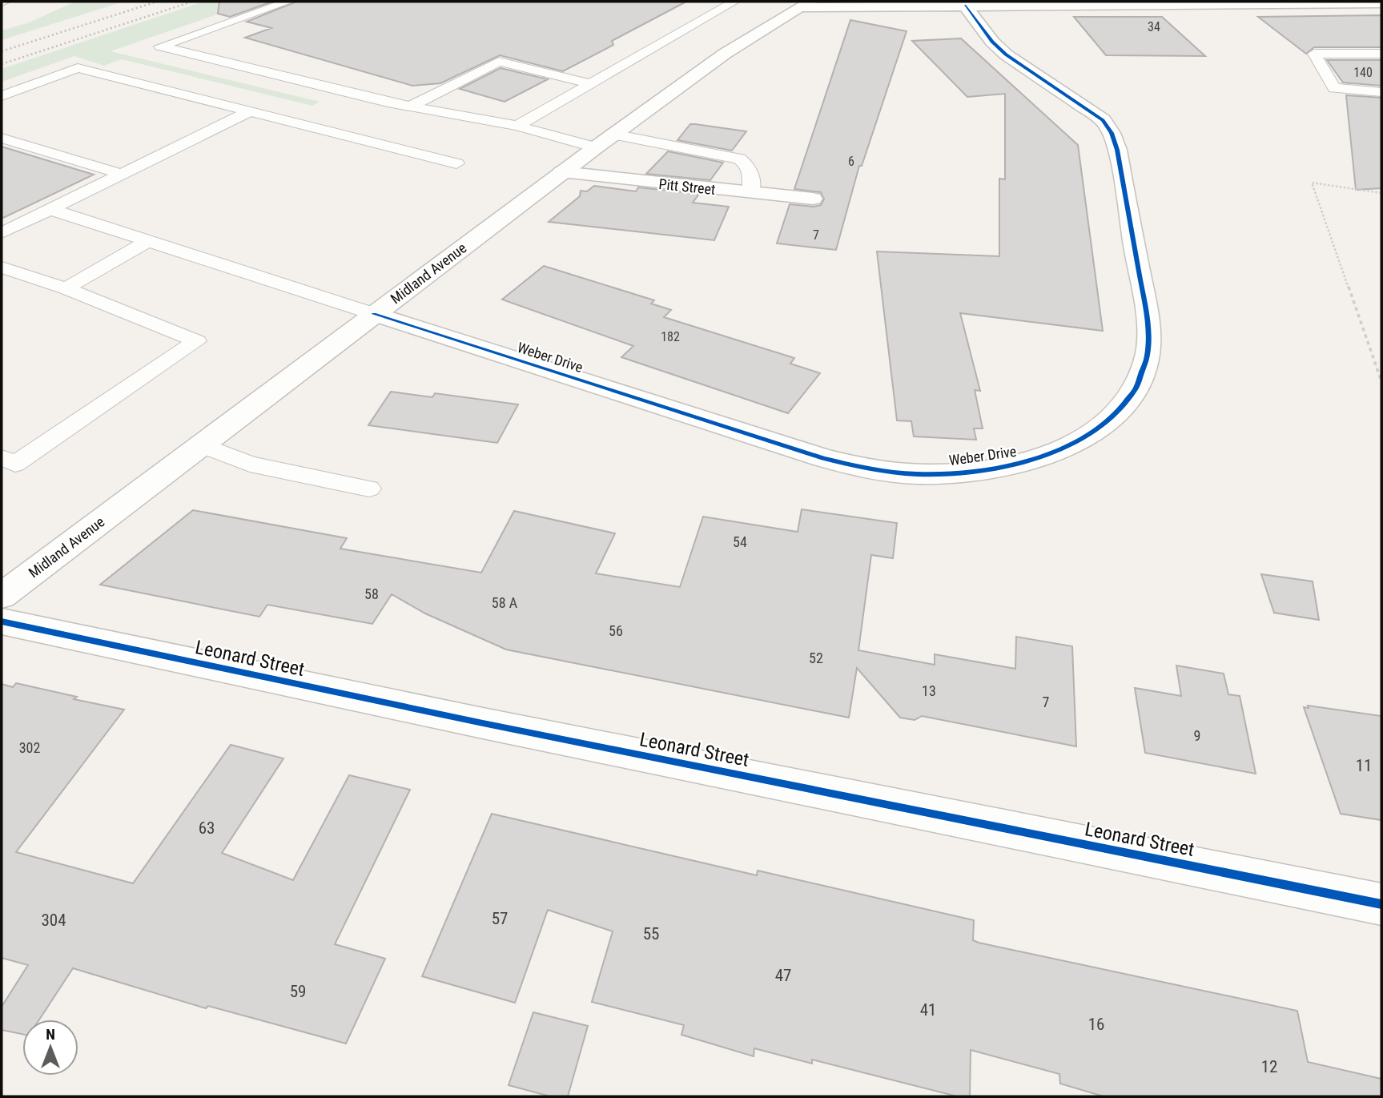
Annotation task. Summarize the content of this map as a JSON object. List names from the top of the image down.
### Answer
{
  "streets": {
    "street": [
      "Pitt Street",
      "Midland Avenue",
      "Weber Drive",
      "Leonard Street"
    ]
  },
  "crossings": [
    ["Pitt Street", "Midland Avenue"],
    ["Midland Avenue", "Weber Drive"]
  ],
  "house_numbers": [
    "34",
    "140",
    "6",
    "7",
    "182",
    "54",
    "58",
    "58 A",
    "56",
    "52",
    "13",
    "7",
    "9",
    "302",
    "11",
    "63",
    "57",
    "304",
    "55",
    "47",
    "59",
    "41",
    "16",
    "12"
  ],
  "north": "top"
}
